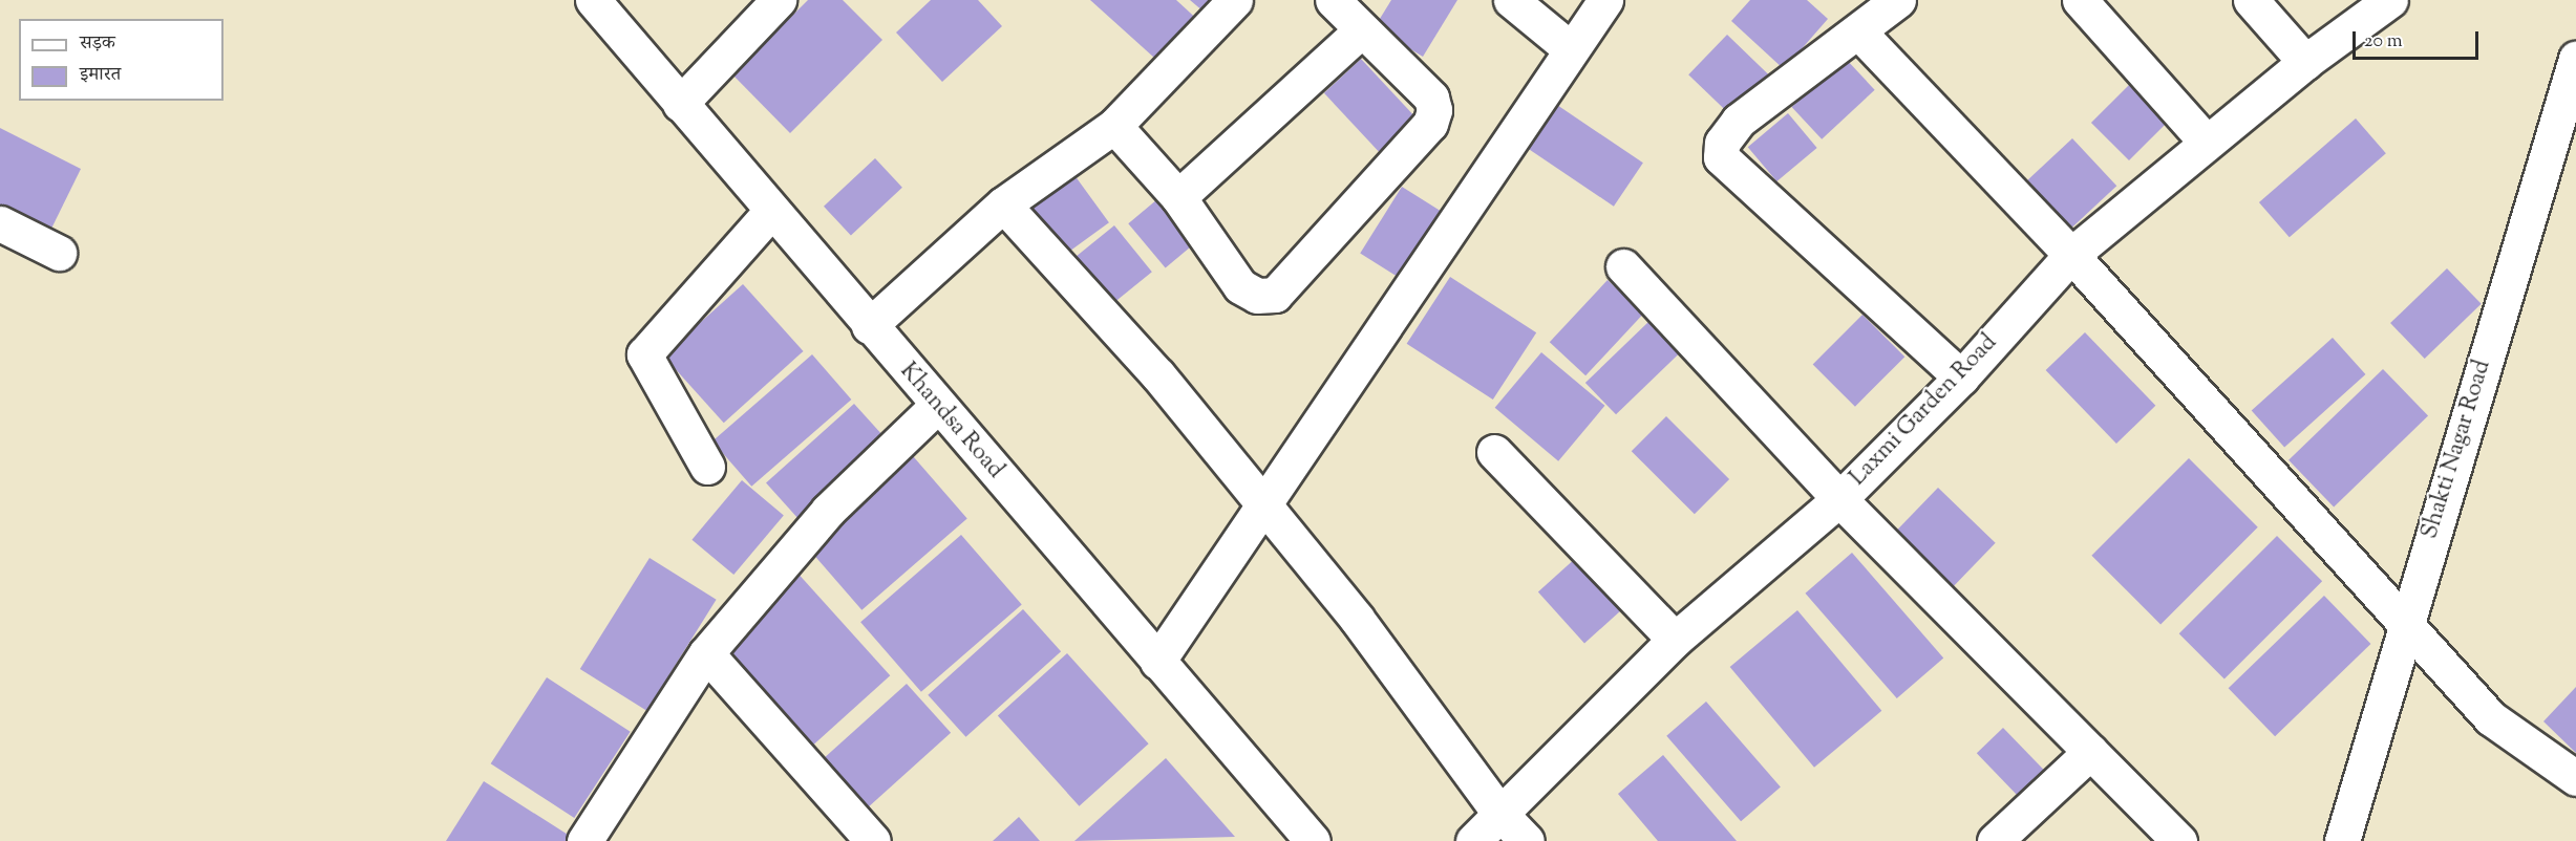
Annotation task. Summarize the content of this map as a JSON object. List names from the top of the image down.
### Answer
{
  "streets": {
    "street": ["Laxmi Garden Road", "Khandsa Road", "Shakti Nagar Road"]
  },
  "legend": ["सड़क", "इमारत"],
  "scale_bar": "20 m"
}
